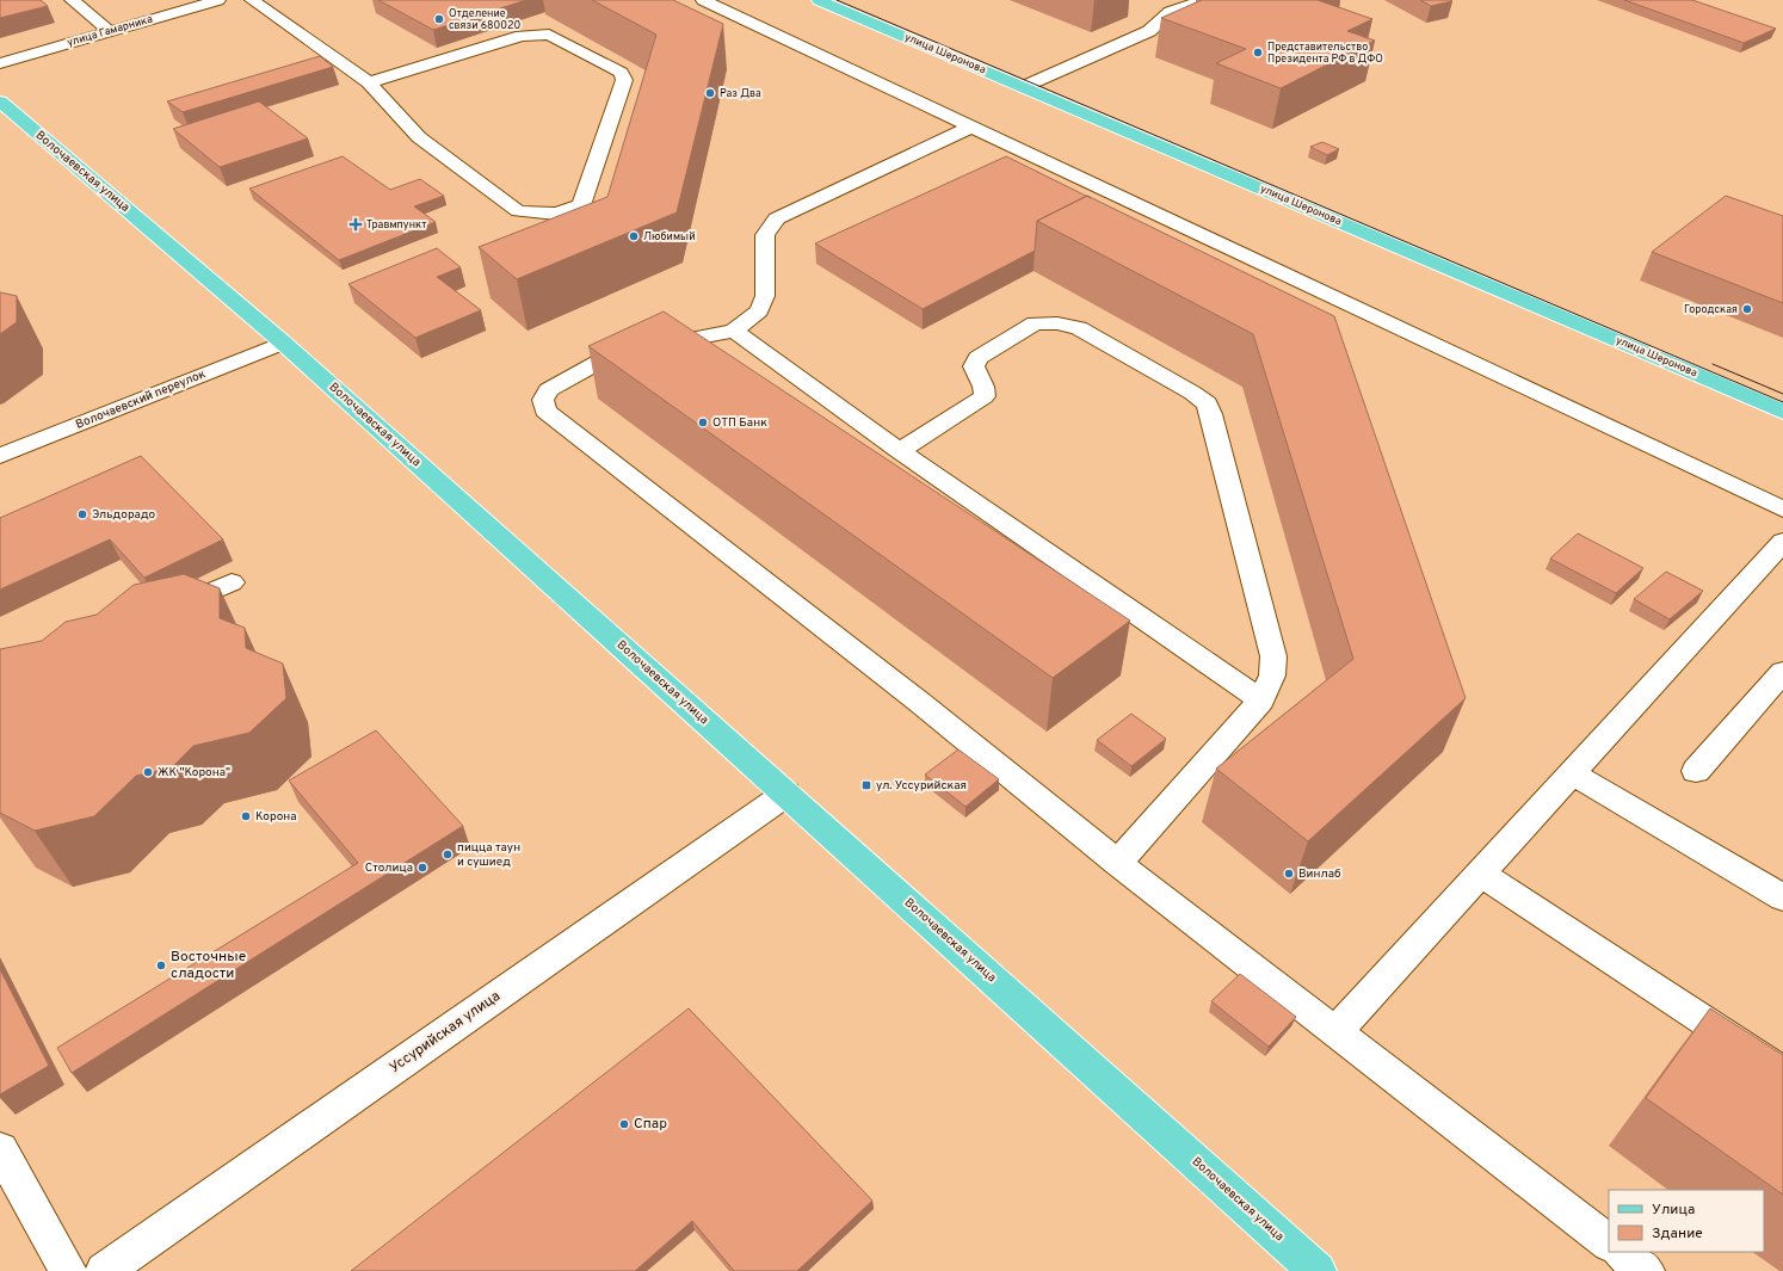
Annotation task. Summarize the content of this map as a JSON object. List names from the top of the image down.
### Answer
{
  "streets": {
    "main road": ["улица Шеронова", "Волочаевская улица"],
    "street": ["улица Гамарника", "Волочаевский переулок", "Уссурийская улица"]
  },
  "crossings": [
    ["Волочаевская улица", "Волочаевский переулок"],
    ["Волочаевская улица", "Уссурийская улица"]
  ],
  "places": {
    "other": [
      "Отделение связи 680020",
      "Представительство Президента РФ в ДФО",
      "Раз Два",
      "Любимый",
      "Городская",
      "ОТП Банк",
      "Эльдорадо",
      "ЖК \"Корона\"",
      "Корона",
      "пицца таун и сушиед",
      "Столица",
      "Винлаб",
      "Восточные сладости",
      "Спар"
    ],
    "health": ["Травмпункт"],
    "transit": ["ул. Уссурийская"]
  },
  "legend": ["Улица", "Здание"]
}
